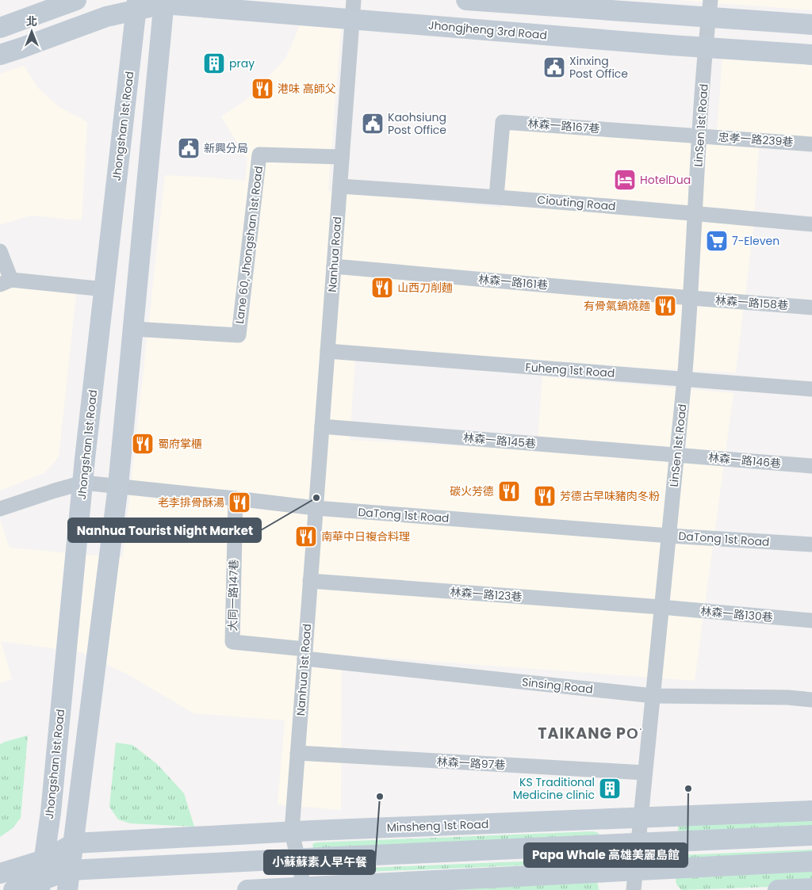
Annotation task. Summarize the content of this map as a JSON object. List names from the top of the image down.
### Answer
{
  "streets": {
    "main road": ["Jhongjheng 3rd Road", "Jhongshan 1st Road", "Minsheng 1st Road"],
    "street": [
      "LinSen 1st Road",
      "林森一路167巷",
      "忠孝一路239巷",
      "Ciouting Road",
      "Lane 60, Jhongshan 1st Road",
      "Nanhua Road",
      "林森一路161巷",
      "林森一路158巷",
      "Fuheng 1st Road",
      "林森一路145巷",
      "林森一路146巷",
      "DaTong 1st Road",
      "林森一路123巷",
      "大同一路147巷",
      "林森一路130巷",
      "Nanhua 1st Road",
      "Sinsing Road",
      "林森一路97巷"
    ]
  },
  "crossings": [
    ["Jhongjheng 3rd Road", "LinSen 1st Road"],
    ["Jhongjheng 3rd Road", "Jhongshan 1st Road"],
    ["Jhongjheng 3rd Road", "Nanhua Road"],
    ["LinSen 1st Road", "林森一路167巷"],
    ["LinSen 1st Road", "忠孝一路239巷"],
    ["LinSen 1st Road", "Ciouting Road"],
    ["LinSen 1st Road", "林森一路161巷"],
    ["LinSen 1st Road", "林森一路158巷"],
    ["LinSen 1st Road", "Fuheng 1st Road"],
    ["LinSen 1st Road", "林森一路145巷"],
    ["LinSen 1st Road", "林森一路146巷"],
    ["LinSen 1st Road", "DaTong 1st Road"],
    ["LinSen 1st Road", "林森一路123巷"],
    ["LinSen 1st Road", "林森一路130巷"],
    ["LinSen 1st Road", "Sinsing Road"],
    ["LinSen 1st Road", "林森一路97巷"],
    ["LinSen 1st Road", "Minsheng 1st Road"],
    ["Jhongshan 1st Road", "DaTong 1st Road"],
    ["Jhongshan 1st Road", "Minsheng 1st Road"],
    ["林森一路167巷", "忠孝一路239巷"],
    ["林森一路167巷", "Ciouting Road"],
    ["Ciouting Road", "Nanhua Road"],
    ["Lane 60, Jhongshan 1st Road", "Nanhua Road"],
    ["Nanhua Road", "林森一路161巷"],
    ["Nanhua Road", "Fuheng 1st Road"],
    ["Nanhua Road", "林森一路145巷"],
    ["Nanhua Road", "DaTong 1st Road"],
    ["Nanhua Road", "Nanhua 1st Road"],
    ["林森一路161巷", "林森一路158巷"],
    ["林森一路145巷", "林森一路146巷"],
    ["DaTong 1st Road", "大同一路147巷"],
    ["DaTong 1st Road", "Nanhua 1st Road"],
    ["林森一路123巷", "林森一路130巷"],
    ["林森一路123巷", "Nanhua 1st Road"],
    ["大同一路147巷", "Nanhua 1st Road"],
    ["大同一路147巷", "Sinsing Road"],
    ["Nanhua 1st Road", "Sinsing Road"],
    ["Nanhua 1st Road", "林森一路97巷"],
    ["Nanhua 1st Road", "Minsheng 1st Road"]
  ],
  "districts": ["TAIKANG PO͘"],
  "places": {
    "building": ["pray", "KS Traditional Medicine clinic"],
    "public building": ["Xinxing Post Office", "Kaohsiung Post Office", "新興分局"],
    "restaurant": [
      "港味 高師父",
      "山西刀削麵",
      "有骨氣鍋燒麵",
      "蜀府掌櫃",
      "碳火芳德",
      "芳德古早味豬肉冬粉",
      "老李排骨酥湯",
      "南華中日複合料理"
    ],
    "hotel": ["HotelDua"],
    "supermarket": ["7-Eleven"],
    "other": ["Nanhua Tourist Night Market", "Papa Whale 高雄美麗島館", "小蘇蘇素人早午餐"]
  },
  "north": "top"
}
